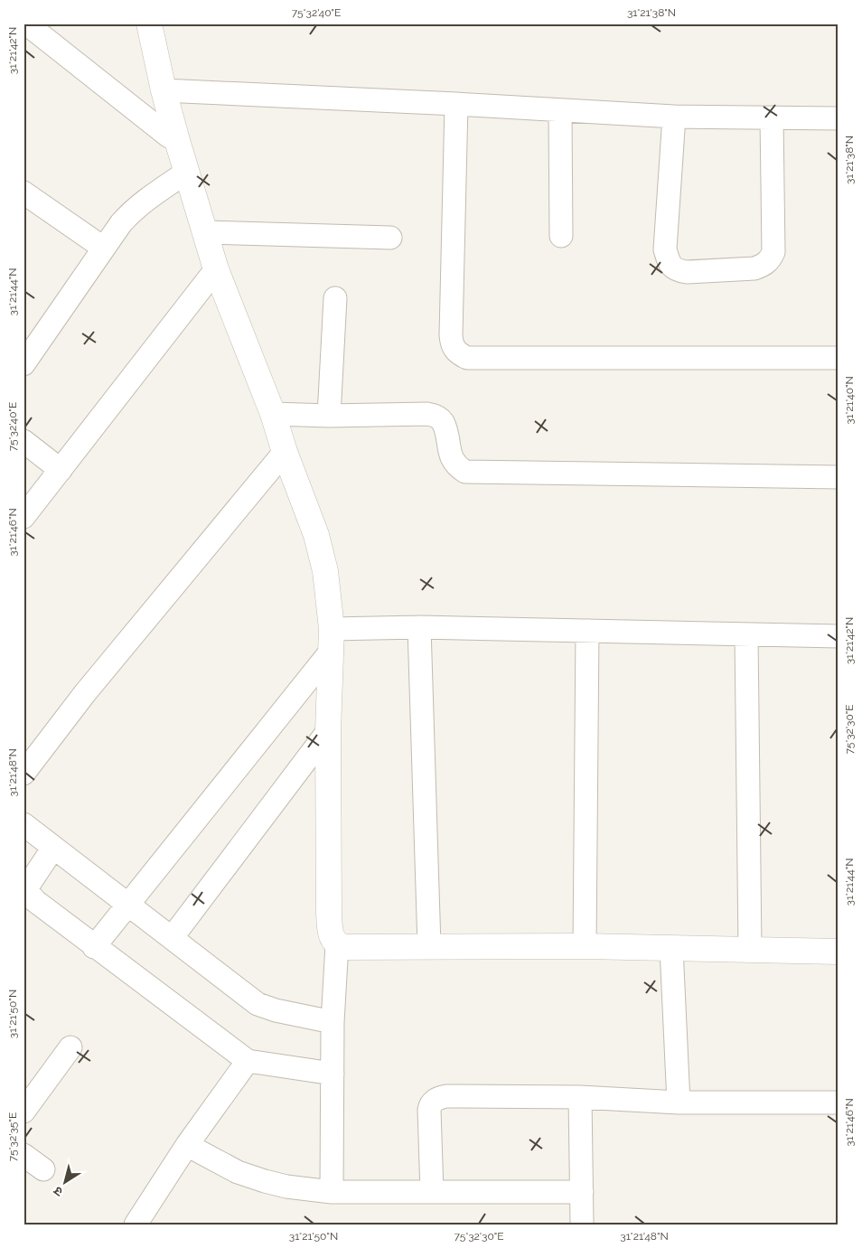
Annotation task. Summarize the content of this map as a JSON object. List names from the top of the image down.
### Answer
{
  "north": "bottom left",
  "coordinates": [
    "75°32'40\"E",
    "31°21'38\"N",
    "31°21'42\"N",
    "31°21'44\"N",
    "31°21'40\"N",
    "31°21'46\"N",
    "75°32'30\"E",
    "31°21'48\"N",
    "31°21'50\"N",
    "75°32'35\"E"
  ]
}
